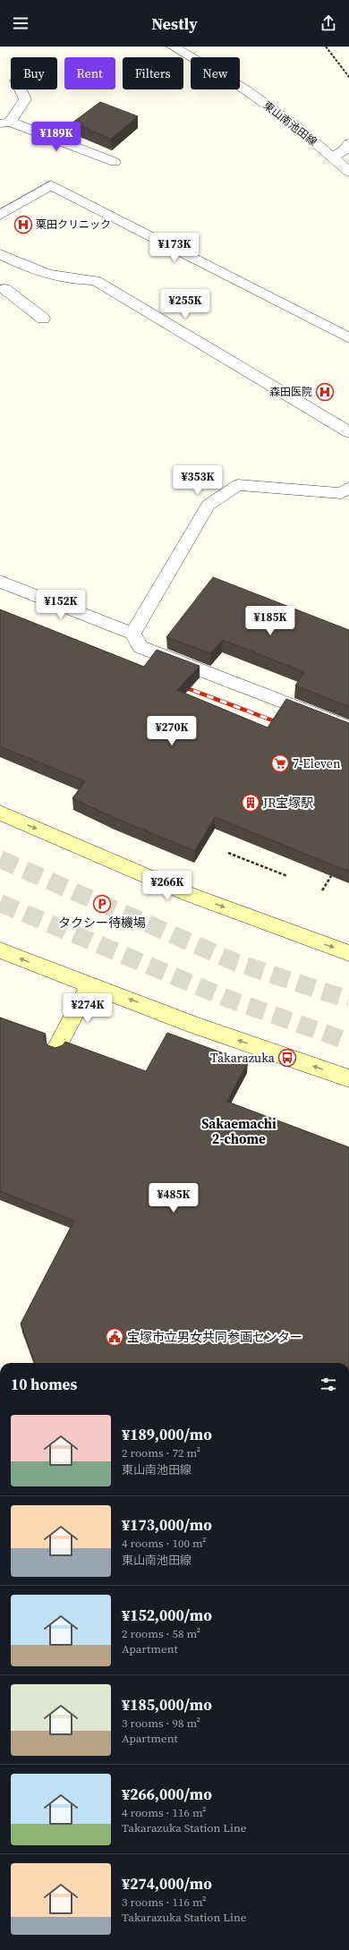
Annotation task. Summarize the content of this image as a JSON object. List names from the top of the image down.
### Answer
{
  "streets": {
    "street": ["東山南池田線"]
  },
  "districts": ["Sakaemachi 2-chome"],
  "places": {
    "hospital": ["栗田クリニック", "森田医院"],
    "supermarket": ["7-Eleven"],
    "building": ["JR宝塚駅"],
    "parking": ["タクシー待機場"],
    "bus stop": ["Takarazuka"],
    "public building": ["宝塚市立男女共同参画センター"]
  },
  "page": {
    "header": "Nestly",
    "chip": [
      "Buy",
      "Rent",
      "Filters",
      "New"
    ],
    "price": [
      "¥189K",
      "¥173K",
      "¥255K",
      "¥353K",
      "¥152K",
      "¥185K",
      "¥270K",
      "¥266K",
      "¥274K",
      "¥485K"
    ],
    "heading": "10 homes",
    "list": [
      {
        "name": "¥189,000/mo",
        "note": "2 rooms · 72 m² · 東山南池田線"
      },
      {
        "name": "¥173,000/mo",
        "note": "4 rooms · 100 m² · 東山南池田線"
      },
      {
        "name": "¥152,000/mo",
        "note": "2 rooms · 58 m² · Apartment"
      },
      {
        "name": "¥185,000/mo",
        "note": "3 rooms · 98 m² · Apartment"
      },
      {
        "name": "¥266,000/mo",
        "note": "4 rooms · 116 m² · Takarazuka Station Line"
      },
      {
        "name": "¥274,000/mo",
        "note": "3 rooms · 116 m² · Takarazuka Station Line"
      }
    ]
  }
}
